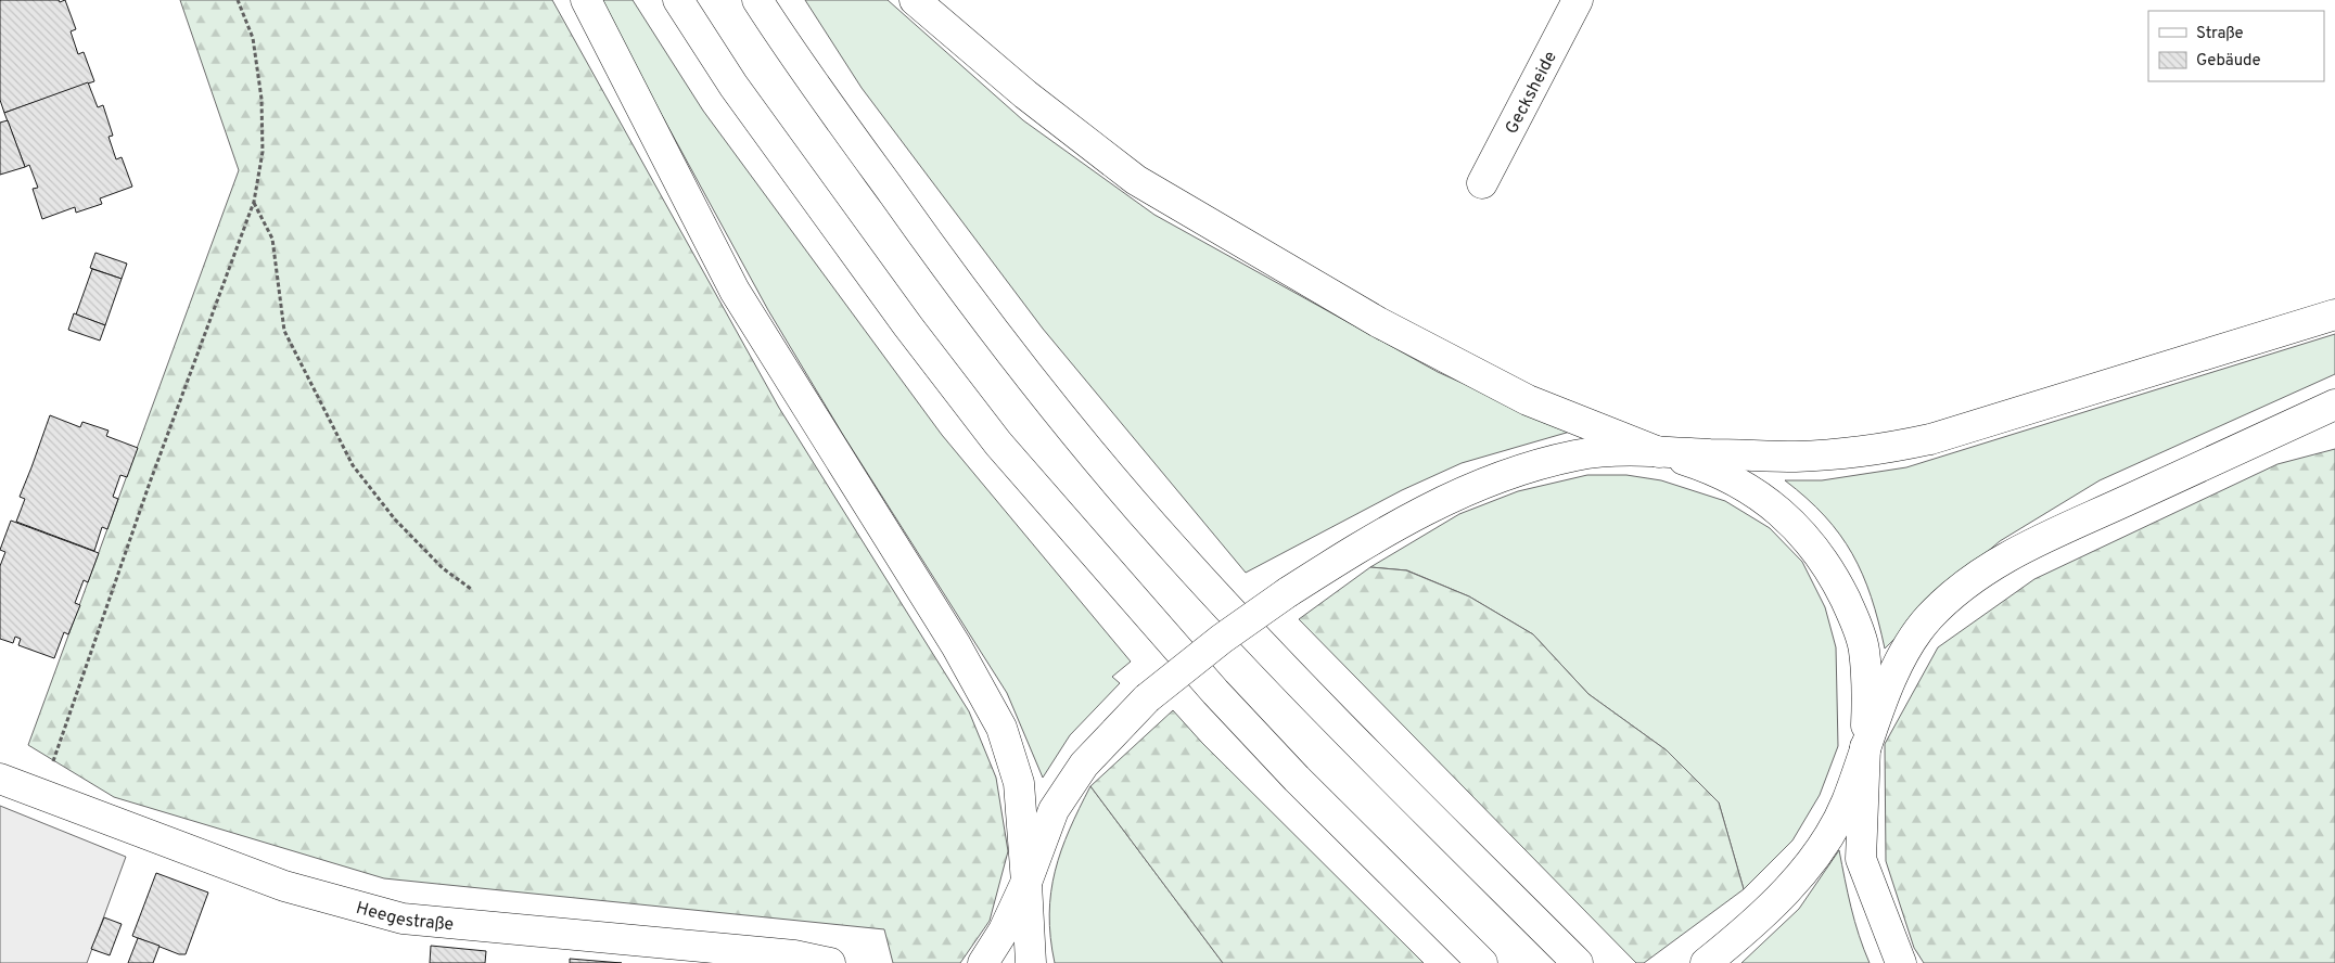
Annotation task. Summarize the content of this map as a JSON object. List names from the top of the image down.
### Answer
{
  "streets": {
    "main road": ["Gecksheide", "Heegestraße"]
  },
  "legend": ["Straße", "Gebäude"]
}
